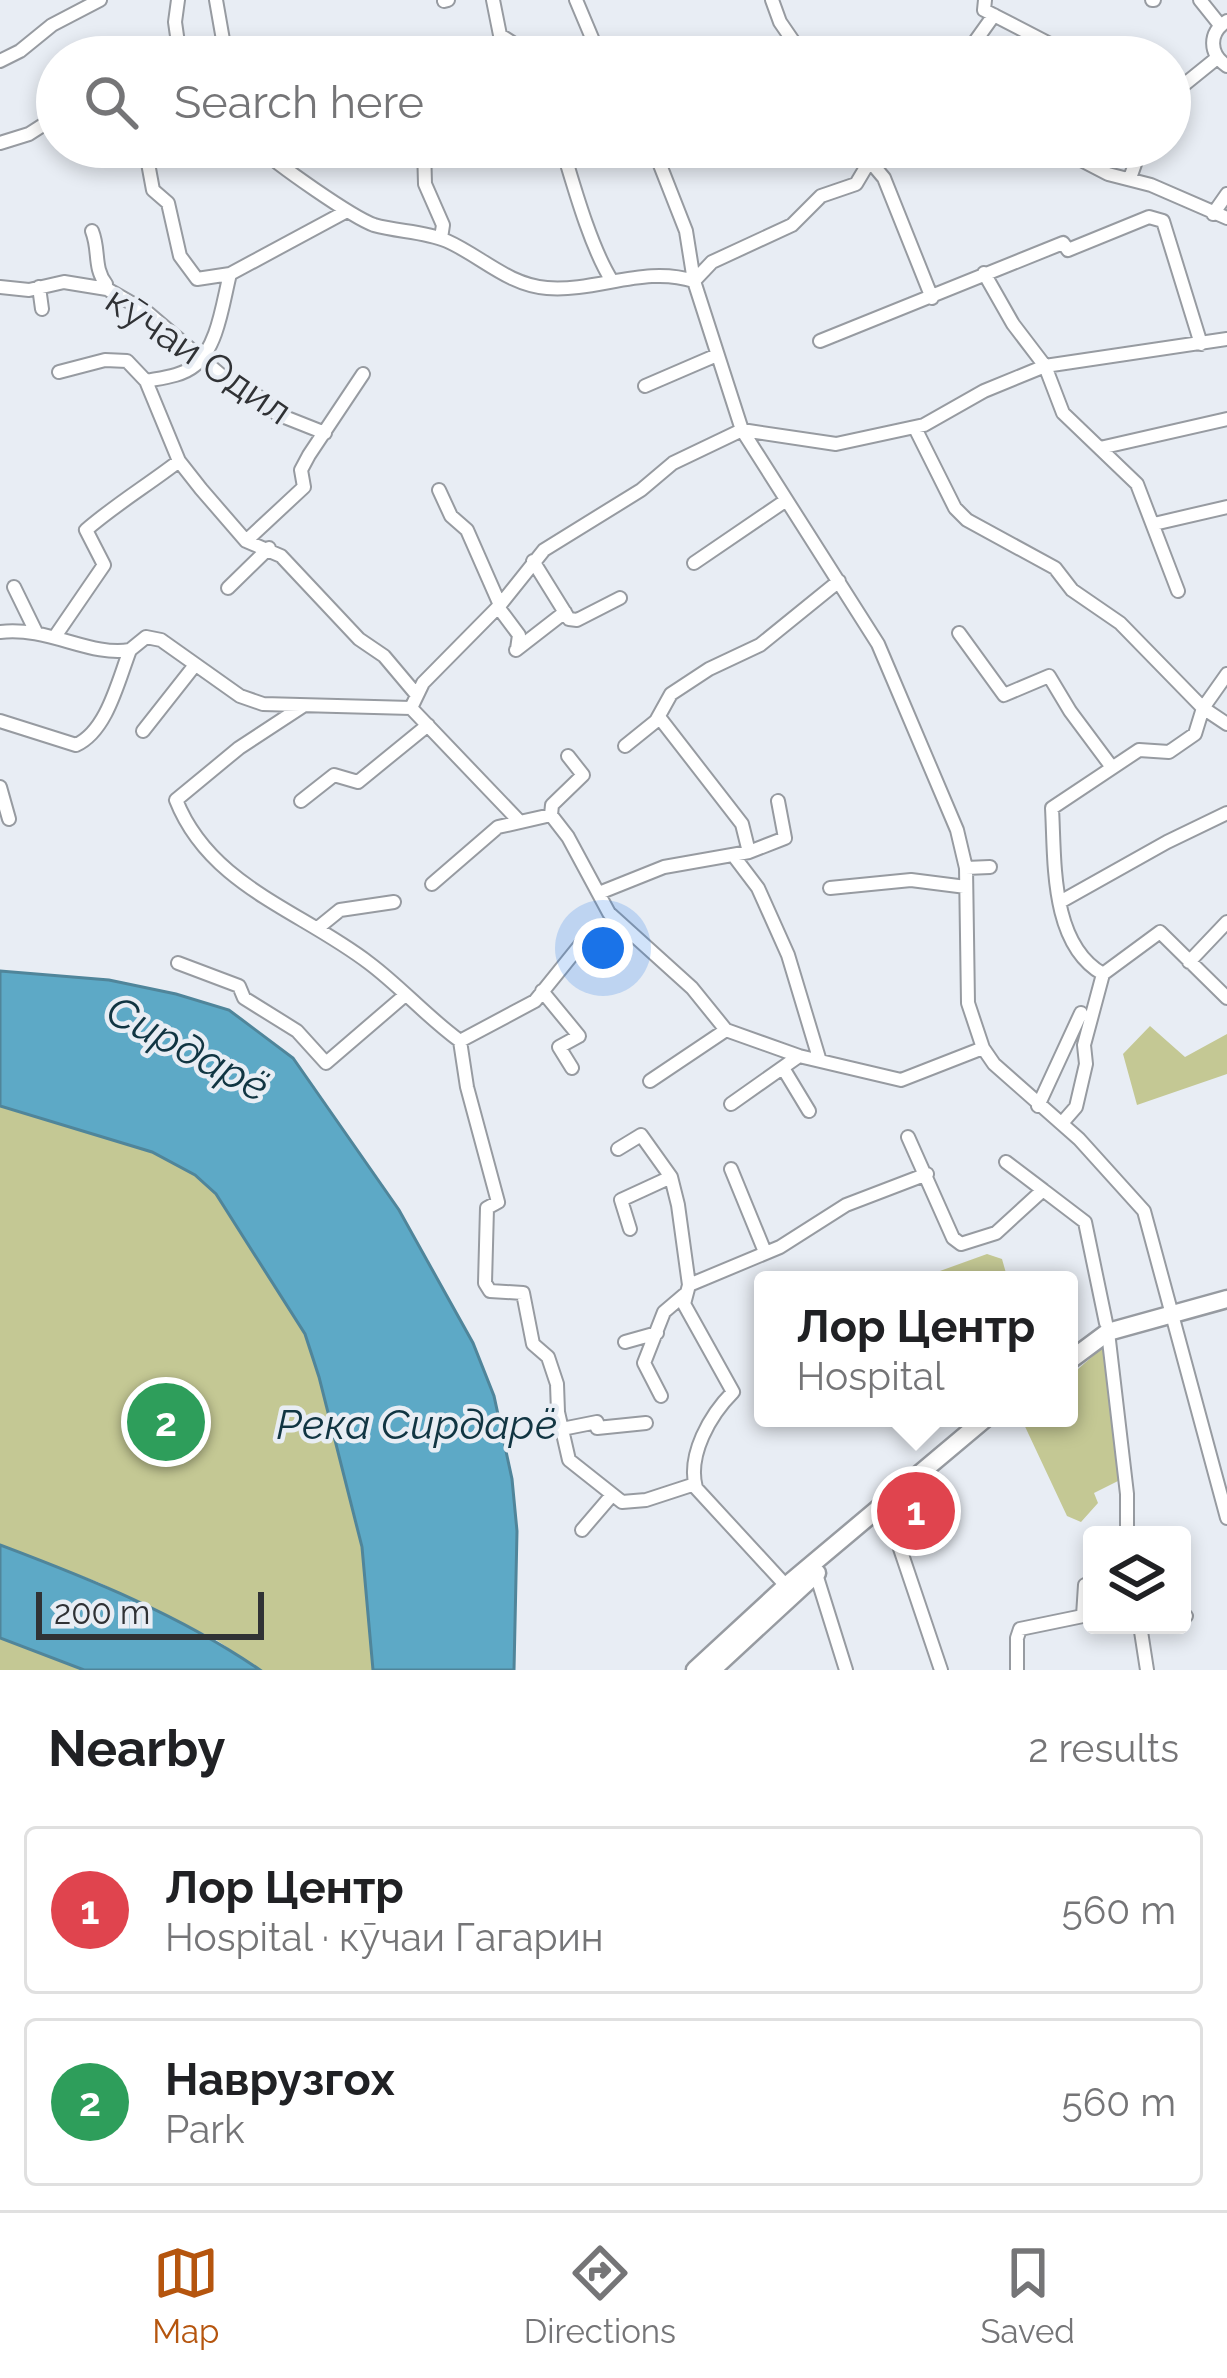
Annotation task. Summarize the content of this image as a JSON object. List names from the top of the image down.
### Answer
{
  "streets": {
    "street": ["кӯчаи Одил"]
  },
  "water": ["Сирдарё", "Река Сирдарё"],
  "scale_bar": "200 m",
  "page": {
    "search": "Search here",
    "popup": ["Лор Центр", "Hospital"],
    "pins": ["2", "1"],
    "scale": "200 m",
    "heading": ["Nearby", "2 results"],
    "list": [
      {
        "mark": "1",
        "name": "Лор Центр",
        "note": "Hospital · кӯчаи Гагарин",
        "value": "560 m"
      },
      {
        "mark": "2",
        "name": "Наврузгох",
        "note": "Park",
        "value": "560 m"
      }
    ],
    "nav": ["Map", "Directions", "Saved"]
  }
}
